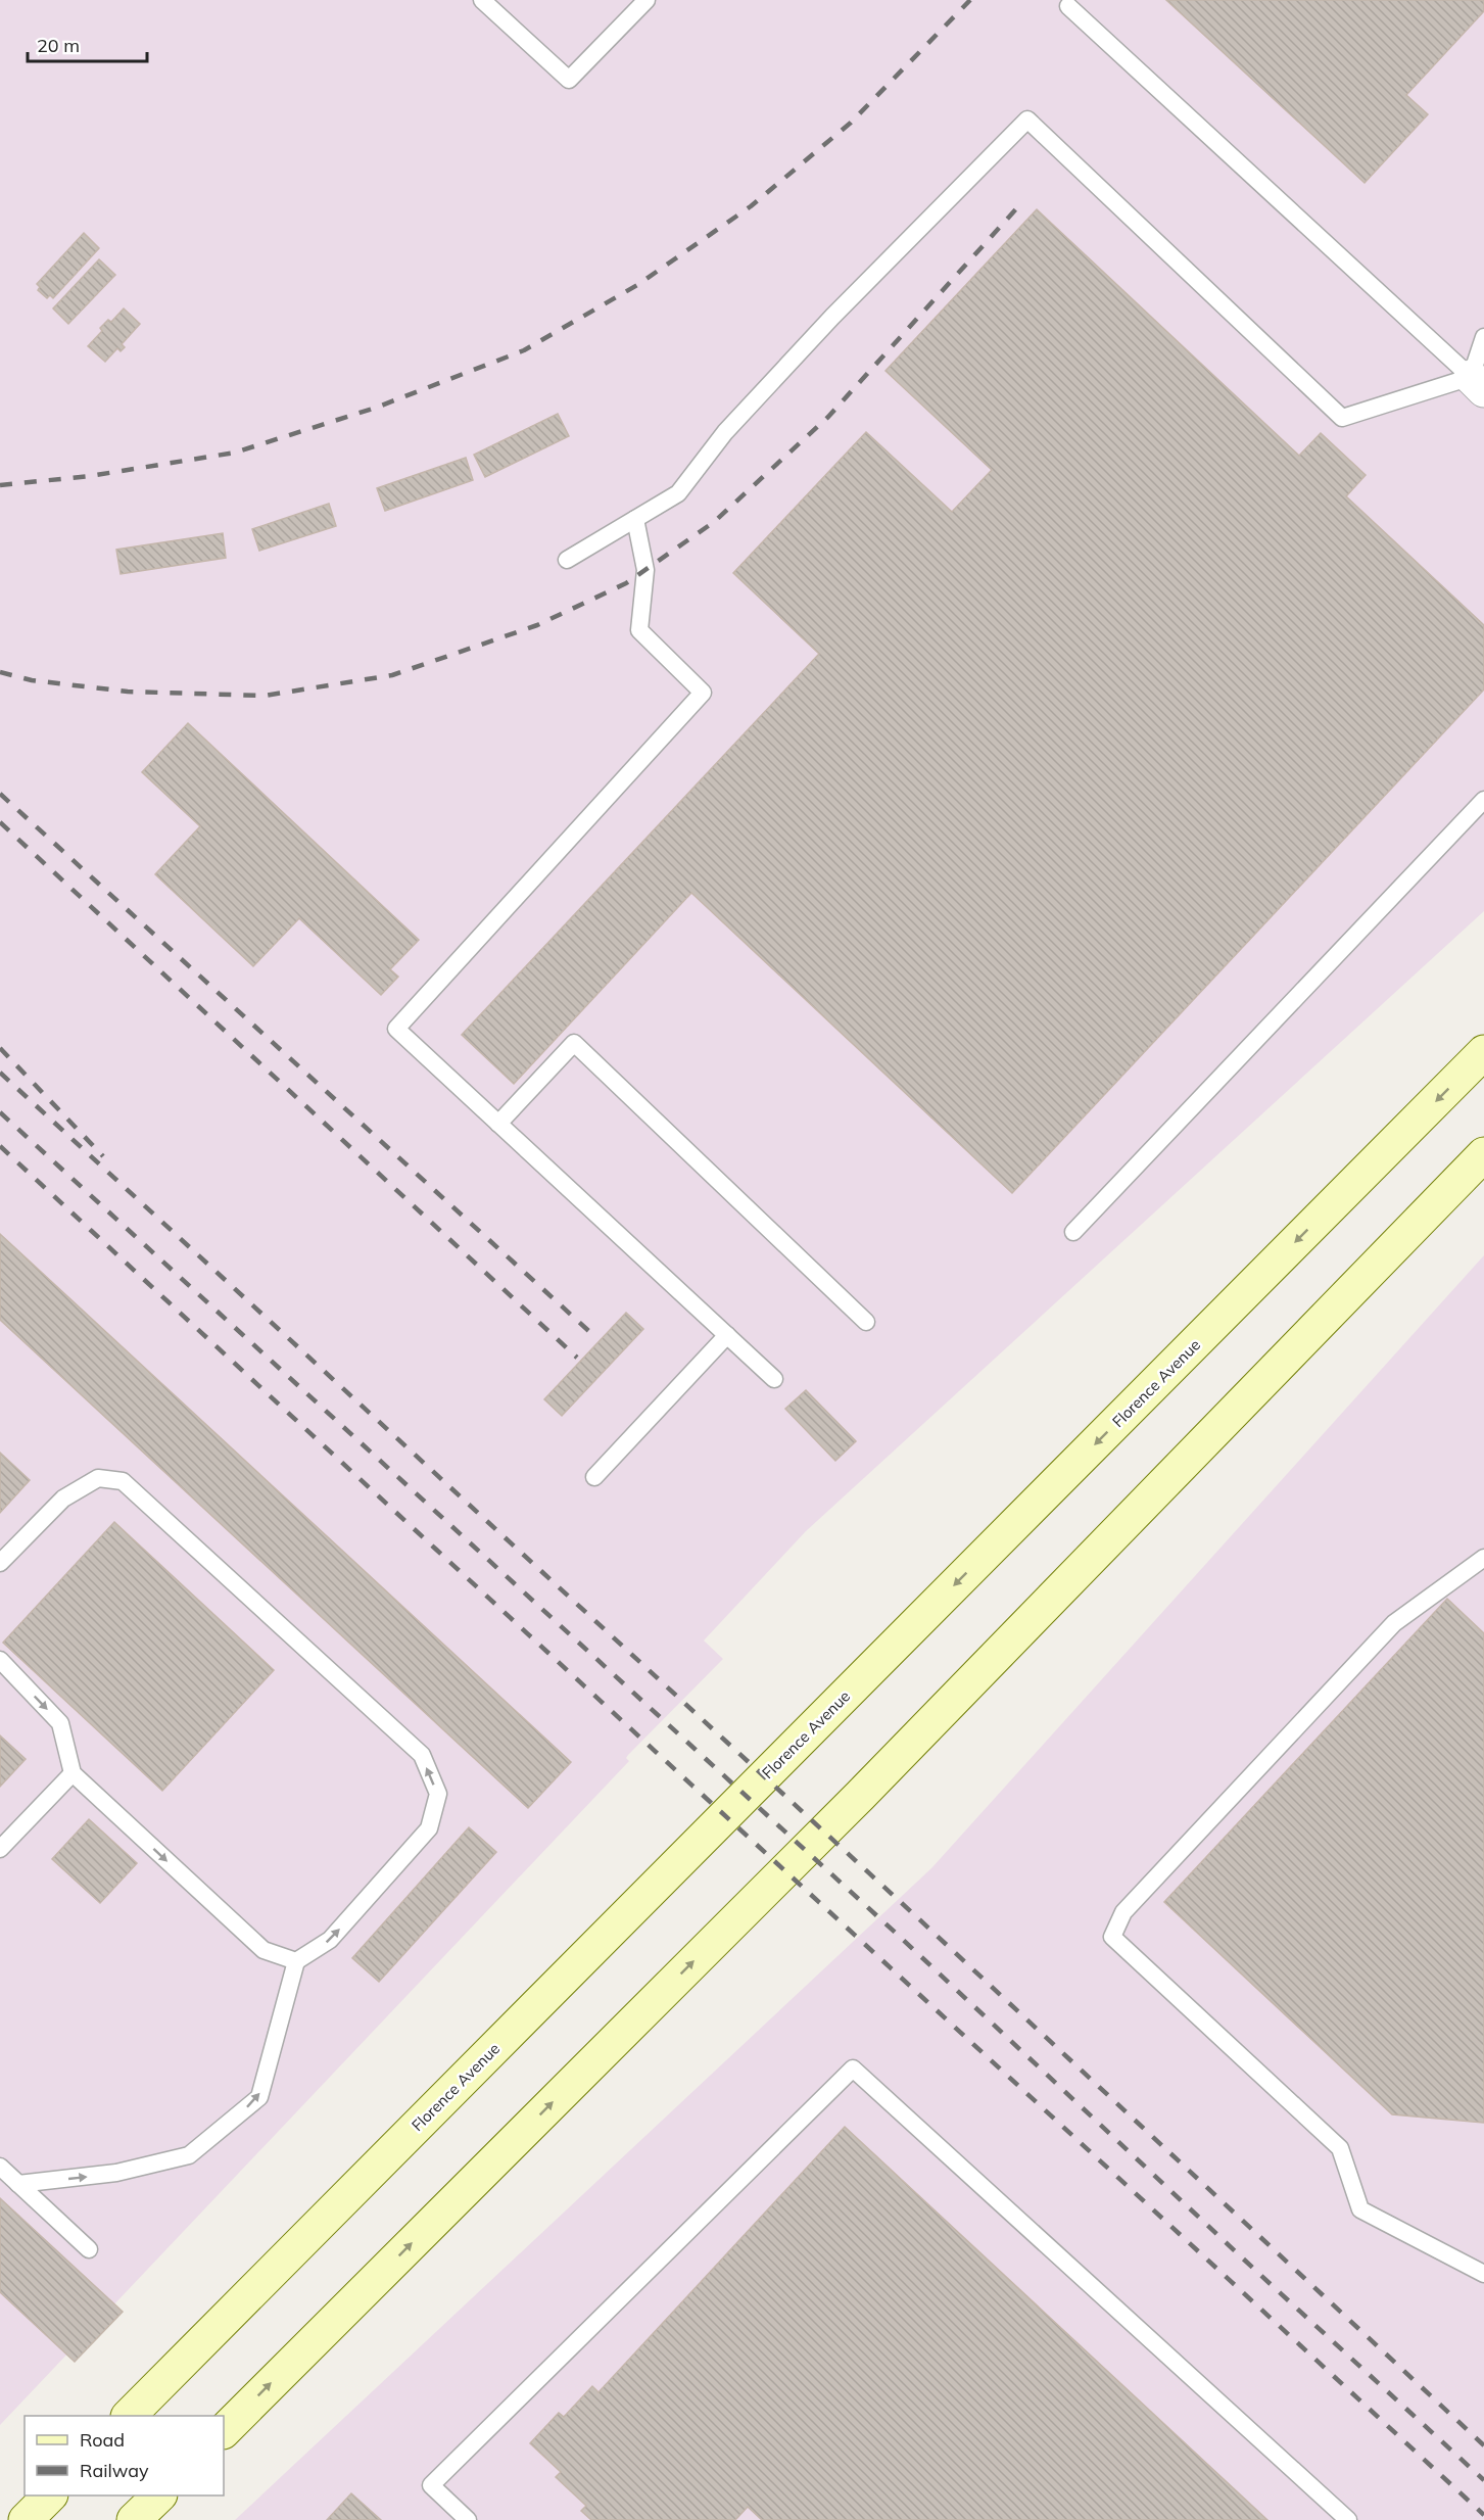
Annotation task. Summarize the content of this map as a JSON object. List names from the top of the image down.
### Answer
{
  "streets": {
    "main road": ["Florence Avenue"]
  },
  "legend": ["Road", "Railway"],
  "scale_bar": "20 m"
}
